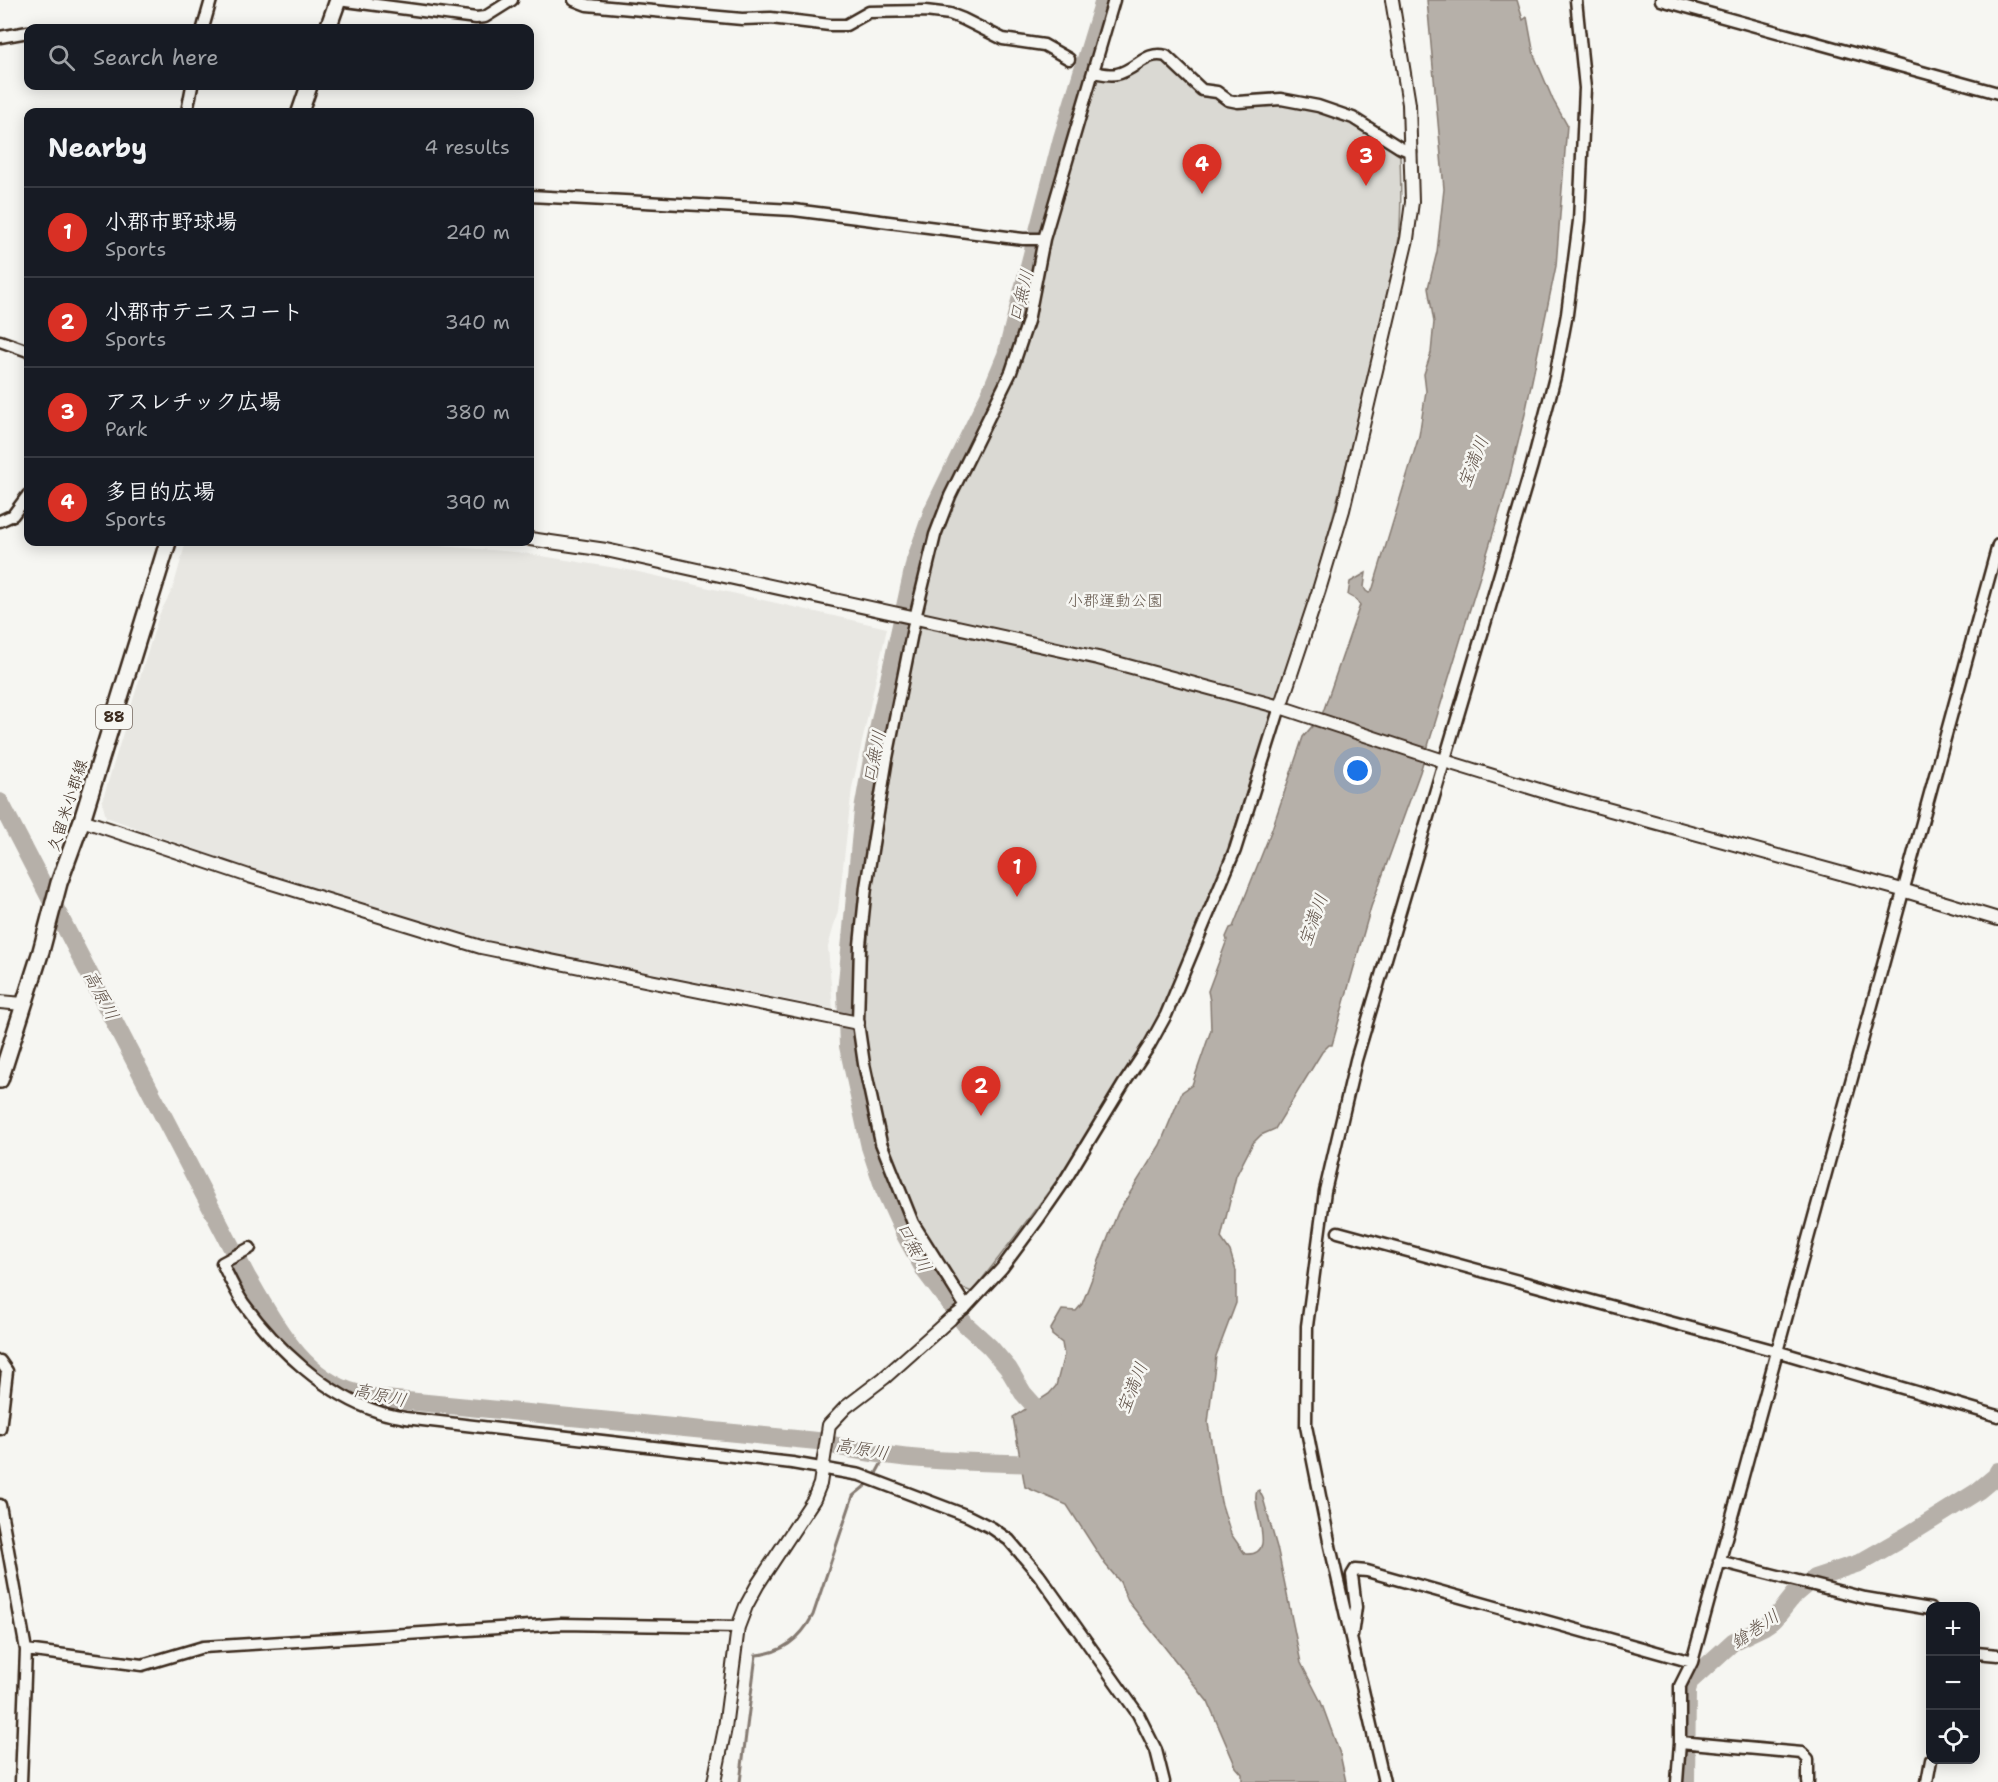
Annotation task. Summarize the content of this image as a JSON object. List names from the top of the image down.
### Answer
{
  "streets": {
    "main road": ["88", "久留米小郡線"]
  },
  "water": [
    "口無川",
    "宝満川",
    "高原川",
    "鎗巻川"
  ],
  "parks": ["小郡運動公園"],
  "page": {
    "search": "Search here",
    "heading": ["Nearby", "4 results"],
    "pins": [
      "3",
      "4",
      "1",
      "2"
    ],
    "list": [
      {
        "mark": "1",
        "name": "小郡市野球場",
        "note": "Sports",
        "value": "240 m"
      },
      {
        "mark": "2",
        "name": "小郡市テニスコート",
        "note": "Sports",
        "value": "340 m"
      },
      {
        "mark": "3",
        "name": "アスレチック広場",
        "note": "Park",
        "value": "380 m"
      },
      {
        "mark": "4",
        "name": "多目的広場",
        "note": "Sports",
        "value": "390 m"
      }
    ],
    "map_buttons": ["+", "−"]
  }
}
